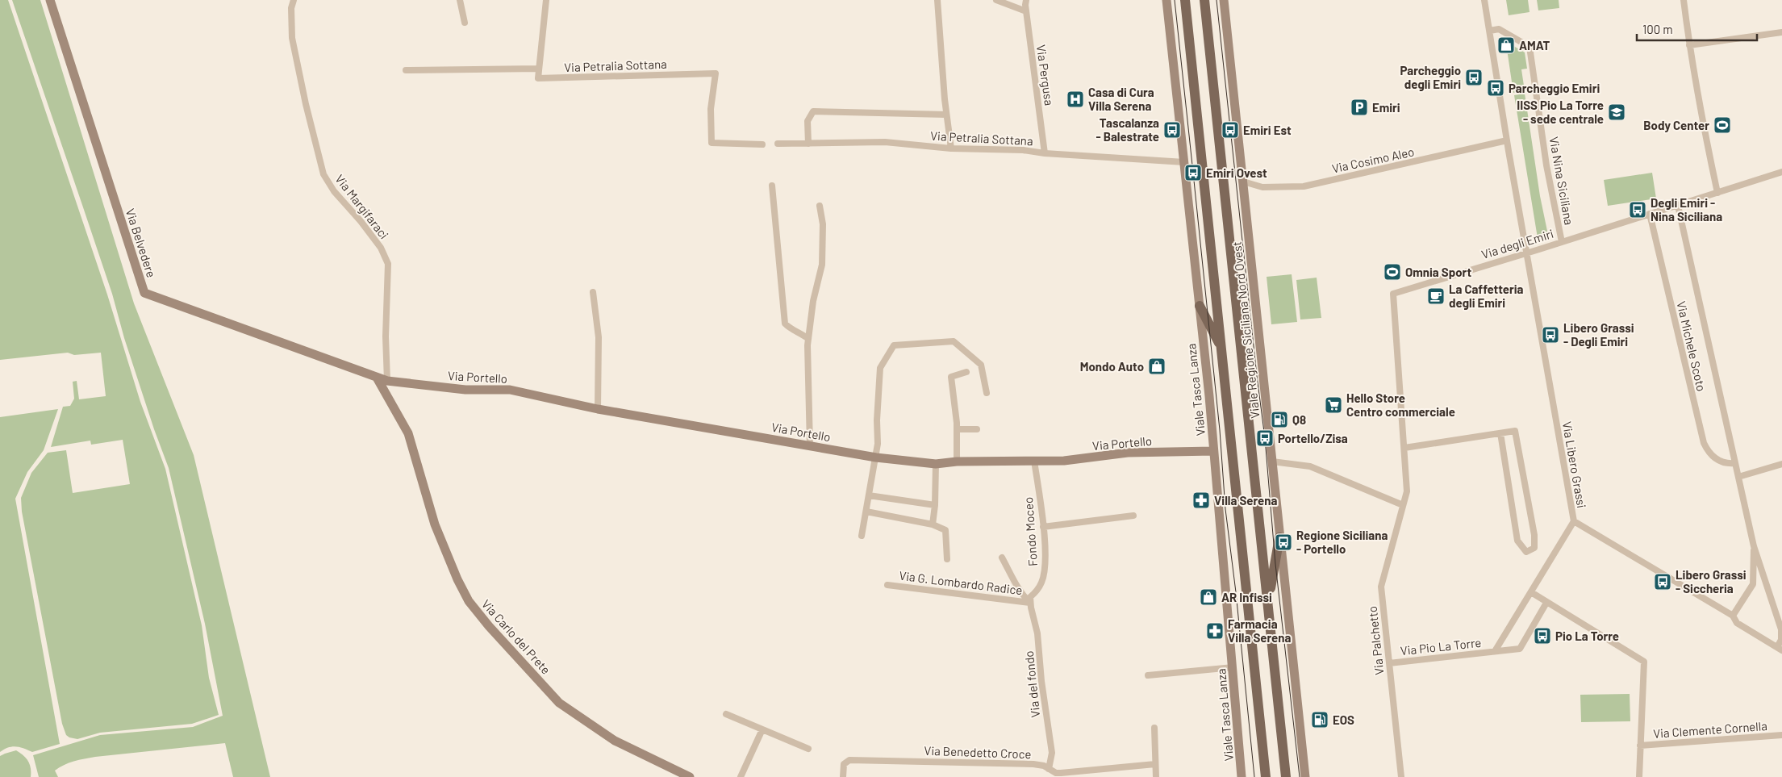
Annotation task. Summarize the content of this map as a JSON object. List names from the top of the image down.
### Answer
{
  "streets": {
    "main road": ["Viale Regione Siciliana Nord Ovest"],
    "street": [
      "Via Petralia Sottana",
      "Via Pergusa",
      "Via Cosimo Aleo",
      "Via Nina Siciliana",
      "Via Margifaraci",
      "Via Belvedere",
      "Via degli Emiri",
      "Via Michele Scoto",
      "Via Portello",
      "Viale Tasca Lanza",
      "Via Libero Grassi",
      "Fondo Moceo",
      "Via G. Lombardo Radice",
      "Via Carlo del Prete",
      "Via Palchetto",
      "Via Pio La Torre",
      "Via del fondo",
      "Via Clemente Cornella",
      "Via Benedetto Croce"
    ]
  },
  "crossings": [
    ["Via Petralia Sottana", "Via Pergusa"],
    ["Via Petralia Sottana", "Viale Tasca Lanza"],
    ["Via Cosimo Aleo", "Viale Regione Siciliana Nord Ovest"],
    ["Via Nina Siciliana", "Via degli Emiri"],
    ["Via Margifaraci", "Via Belvedere"],
    ["Via Margifaraci", "Via Portello"],
    ["Via Belvedere", "Via Portello"],
    ["Via Belvedere", "Via Carlo del Prete"],
    ["Via degli Emiri", "Via Michele Scoto"],
    ["Via degli Emiri", "Via Libero Grassi"],
    ["Via degli Emiri", "Via Palchetto"],
    ["Via Portello", "Viale Tasca Lanza"],
    ["Via Portello", "Fondo Moceo"],
    ["Via Libero Grassi", "Via Pio La Torre"],
    ["Fondo Moceo", "Via G. Lombardo Radice"],
    ["Fondo Moceo", "Via del fondo"],
    ["Via G. Lombardo Radice", "Via del fondo"],
    ["Via Palchetto", "Via Pio La Torre"],
    ["Via del fondo", "Via Benedetto Croce"]
  ],
  "places": {
    "shop": ["AMAT", "Mondo Auto", "AR Infissi"],
    "bus stop": [
      "Parcheggio degli Emiri",
      "Parcheggio Emiri",
      "Tascalanza - Balestrate",
      "Emiri Est",
      "Emiri Ovest",
      "Degli Emiri - Nina Siciliana",
      "Libero Grassi - Degli Emiri",
      "Portello/Zisa",
      "Regione Siciliana - Portello",
      "Libero Grassi - Siccheria",
      "Pio La Torre"
    ],
    "hospital": ["Casa di Cura Villa Serena"],
    "parking": ["Emiri"],
    "school or university": ["IISS Pio La Torre - sede centrale"],
    "sports": ["Body Center", "Omnia Sport"],
    "cafe": ["La Caffetteria degli Emiri"],
    "supermarket": ["Hello Store Centro commerciale"],
    "fuel station": ["Q8", "EOS"],
    "pharmacy": ["Villa Serena", "Farmacia Villa Serena"]
  },
  "scale_bar": "100 m"
}
